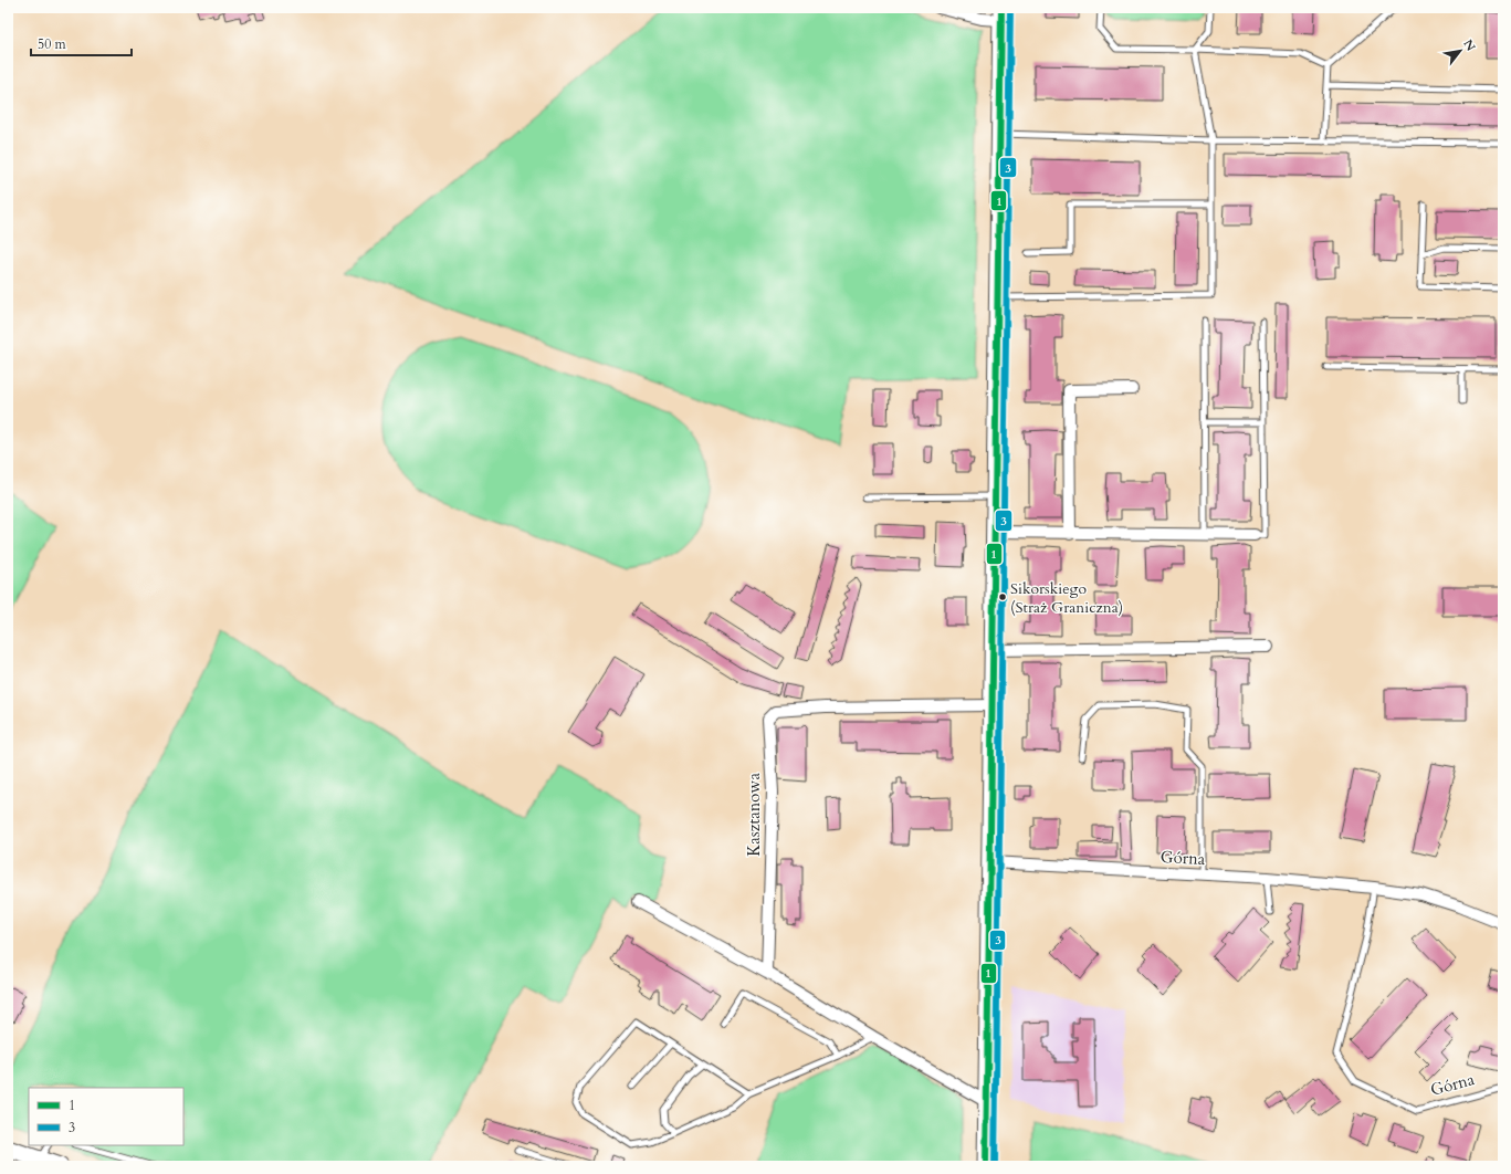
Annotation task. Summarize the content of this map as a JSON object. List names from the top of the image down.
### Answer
{
  "streets": {
    "street": ["Kasztanowa", "Górna"]
  },
  "places": ["Sikorskiego (Straż Graniczna)"],
  "lines": ["transit line 1", "transit line 3"],
  "legend": ["1", "3"],
  "scale_bar": "50 m",
  "north": "top right"
}
